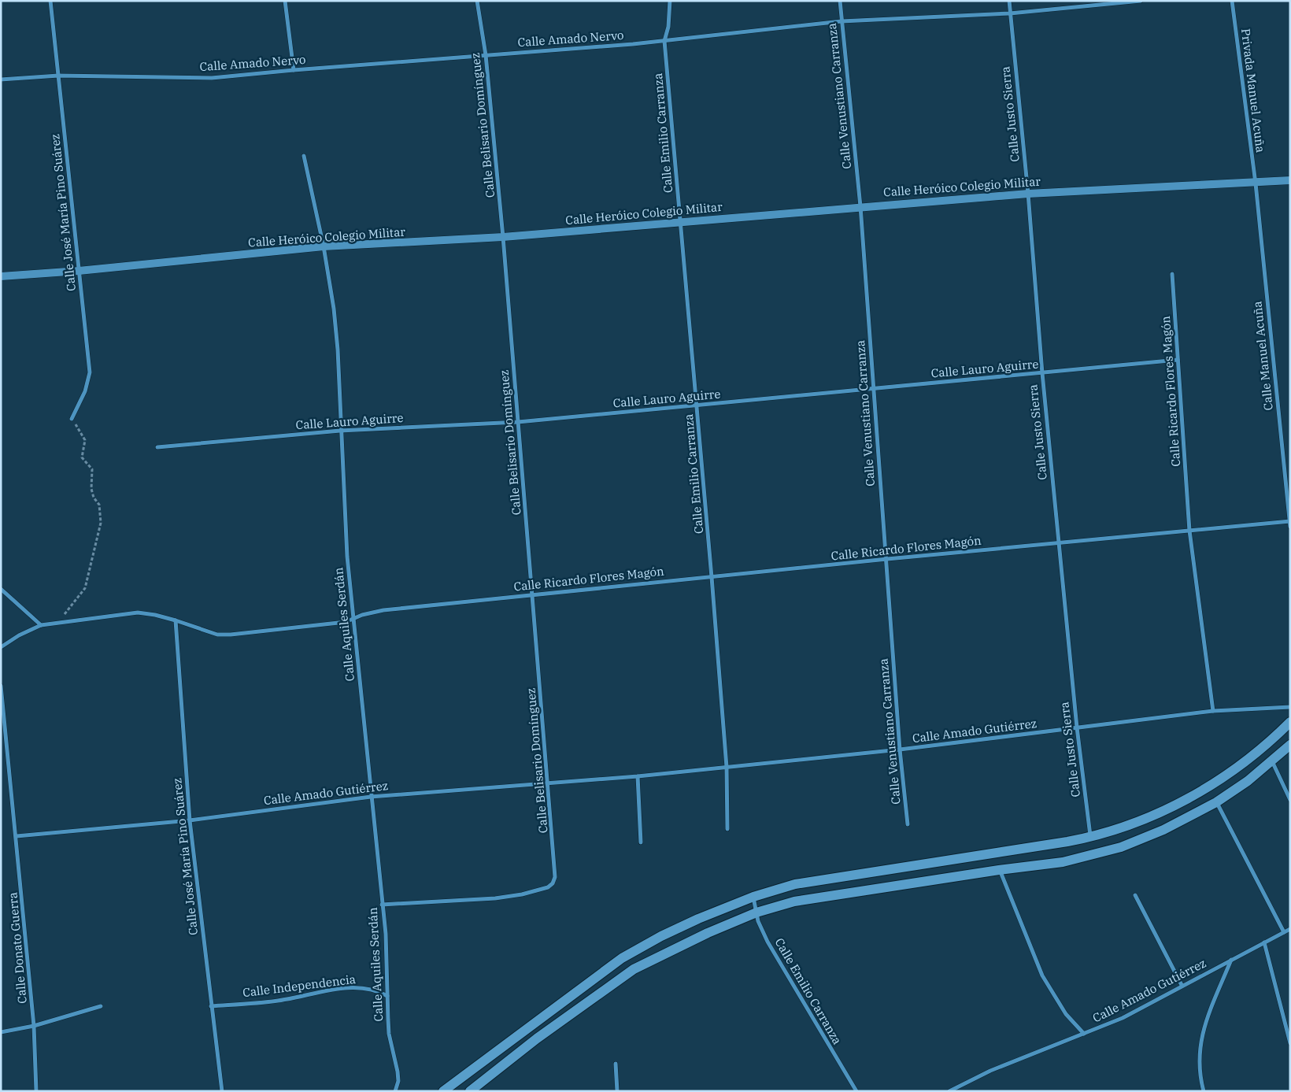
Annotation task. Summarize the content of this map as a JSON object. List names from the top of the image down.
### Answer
{
  "streets": {
    "main road": ["Calle Heróico Colegio Militar"],
    "street": [
      "Calle Amado Nervo",
      "Privada Manuel Acuña",
      "Calle Venustiano Carranza",
      "Calle Justo Sierra",
      "Calle Belisario Domínguez",
      "Calle Emilio Carranza",
      "Calle José María Pino Suárez",
      "Calle Manuel Acuña",
      "Calle Lauro Aguirre",
      "Calle Ricardo Flores Magón",
      "Calle Aquiles Serdán",
      "Calle Amado Gutiérrez",
      "Calle Donato Guerra",
      "Calle Independencia"
    ]
  },
  "crossings": [
    ["Calle Amado Nervo", "Calle Venustiano Carranza"],
    ["Calle Amado Nervo", "Calle Justo Sierra"],
    ["Calle Amado Nervo", "Calle Belisario Domínguez"],
    ["Calle Amado Nervo", "Calle Emilio Carranza"],
    ["Calle Amado Nervo", "Calle José María Pino Suárez"],
    ["Privada Manuel Acuña", "Calle Heróico Colegio Militar"],
    ["Privada Manuel Acuña", "Calle Manuel Acuña"],
    ["Calle Venustiano Carranza", "Calle Heróico Colegio Militar"],
    ["Calle Venustiano Carranza", "Calle Lauro Aguirre"],
    ["Calle Venustiano Carranza", "Calle Ricardo Flores Magón"],
    ["Calle Venustiano Carranza", "Calle Amado Gutiérrez"],
    ["Calle Justo Sierra", "Calle Heróico Colegio Militar"],
    ["Calle Justo Sierra", "Calle Lauro Aguirre"],
    ["Calle Justo Sierra", "Calle Ricardo Flores Magón"],
    ["Calle Justo Sierra", "Calle Amado Gutiérrez"],
    ["Calle Belisario Domínguez", "Calle Heróico Colegio Militar"],
    ["Calle Belisario Domínguez", "Calle Lauro Aguirre"],
    ["Calle Belisario Domínguez", "Calle Ricardo Flores Magón"],
    ["Calle Belisario Domínguez", "Calle Aquiles Serdán"],
    ["Calle Belisario Domínguez", "Calle Amado Gutiérrez"],
    ["Calle Emilio Carranza", "Calle Heróico Colegio Militar"],
    ["Calle Emilio Carranza", "Calle Lauro Aguirre"],
    ["Calle Emilio Carranza", "Calle Ricardo Flores Magón"],
    ["Calle Emilio Carranza", "Calle Amado Gutiérrez"],
    ["Calle Heróico Colegio Militar", "Calle José María Pino Suárez"],
    ["Calle Heróico Colegio Militar", "Calle Manuel Acuña"],
    ["Calle Heróico Colegio Militar", "Calle Aquiles Serdán"],
    ["Calle José María Pino Suárez", "Calle Ricardo Flores Magón"],
    ["Calle José María Pino Suárez", "Calle Amado Gutiérrez"],
    ["Calle José María Pino Suárez", "Calle Independencia"],
    ["Calle Manuel Acuña", "Calle Ricardo Flores Magón"],
    ["Calle Lauro Aguirre", "Calle Ricardo Flores Magón"],
    ["Calle Lauro Aguirre", "Calle Aquiles Serdán"],
    ["Calle Ricardo Flores Magón", "Calle Aquiles Serdán"],
    ["Calle Ricardo Flores Magón", "Calle Amado Gutiérrez"],
    ["Calle Aquiles Serdán", "Calle Amado Gutiérrez"],
    ["Calle Aquiles Serdán", "Calle Independencia"],
    ["Calle Amado Gutiérrez", "Calle Donato Guerra"]
  ]
}
